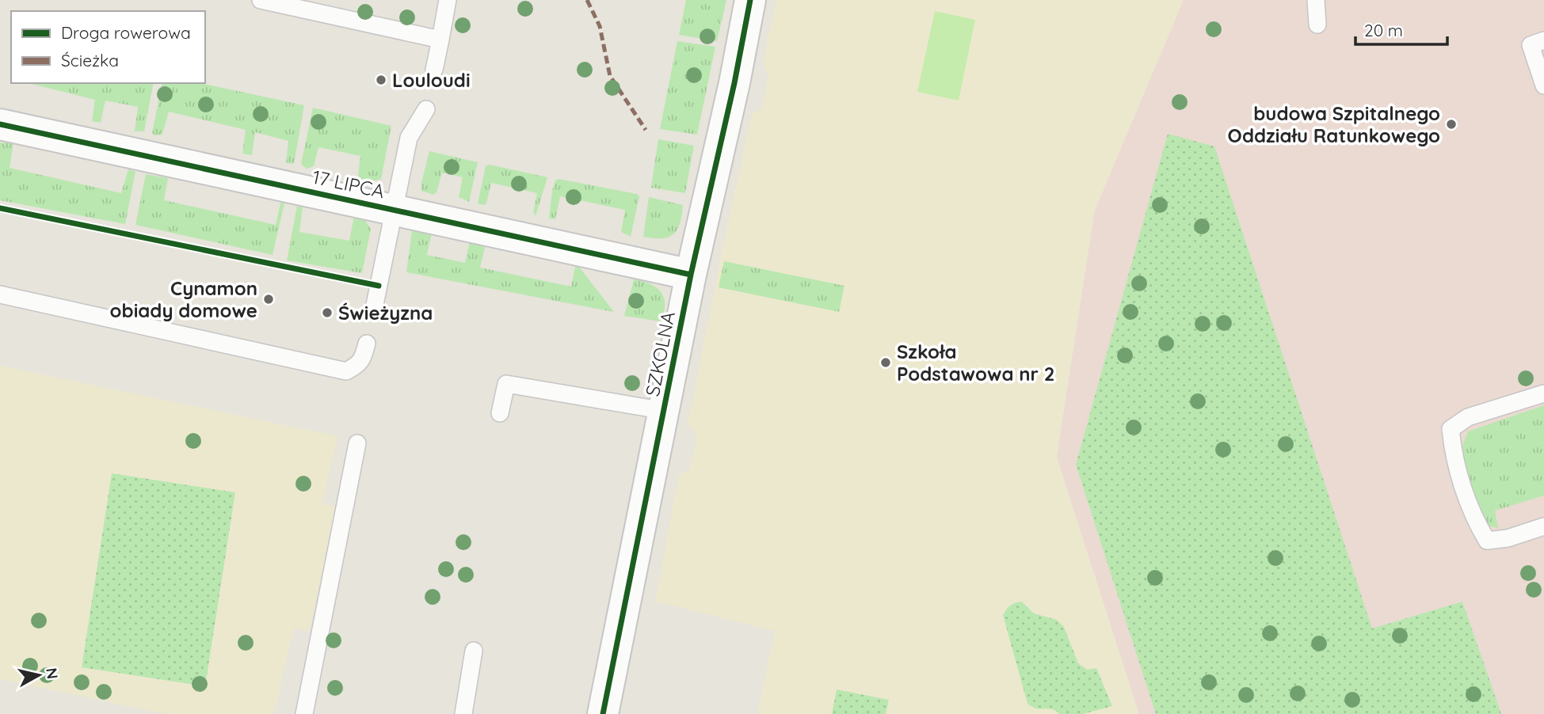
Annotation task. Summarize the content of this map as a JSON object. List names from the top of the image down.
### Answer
{
  "streets": {
    "street": ["17 LIPCA", "SZKOLNA"]
  },
  "crossings": [
    ["17 LIPCA", "SZKOLNA"]
  ],
  "places": [
    "Louloudi",
    "budowa Szpitalnego Oddziału Ratunkowego",
    "Cynamon obiady domowe",
    "Świeżyzna",
    "Szkoła Podstawowa nr 2"
  ],
  "legend": ["Droga rowerowa", "Ścieżka"],
  "scale_bar": "20 m",
  "north": "right"
}
